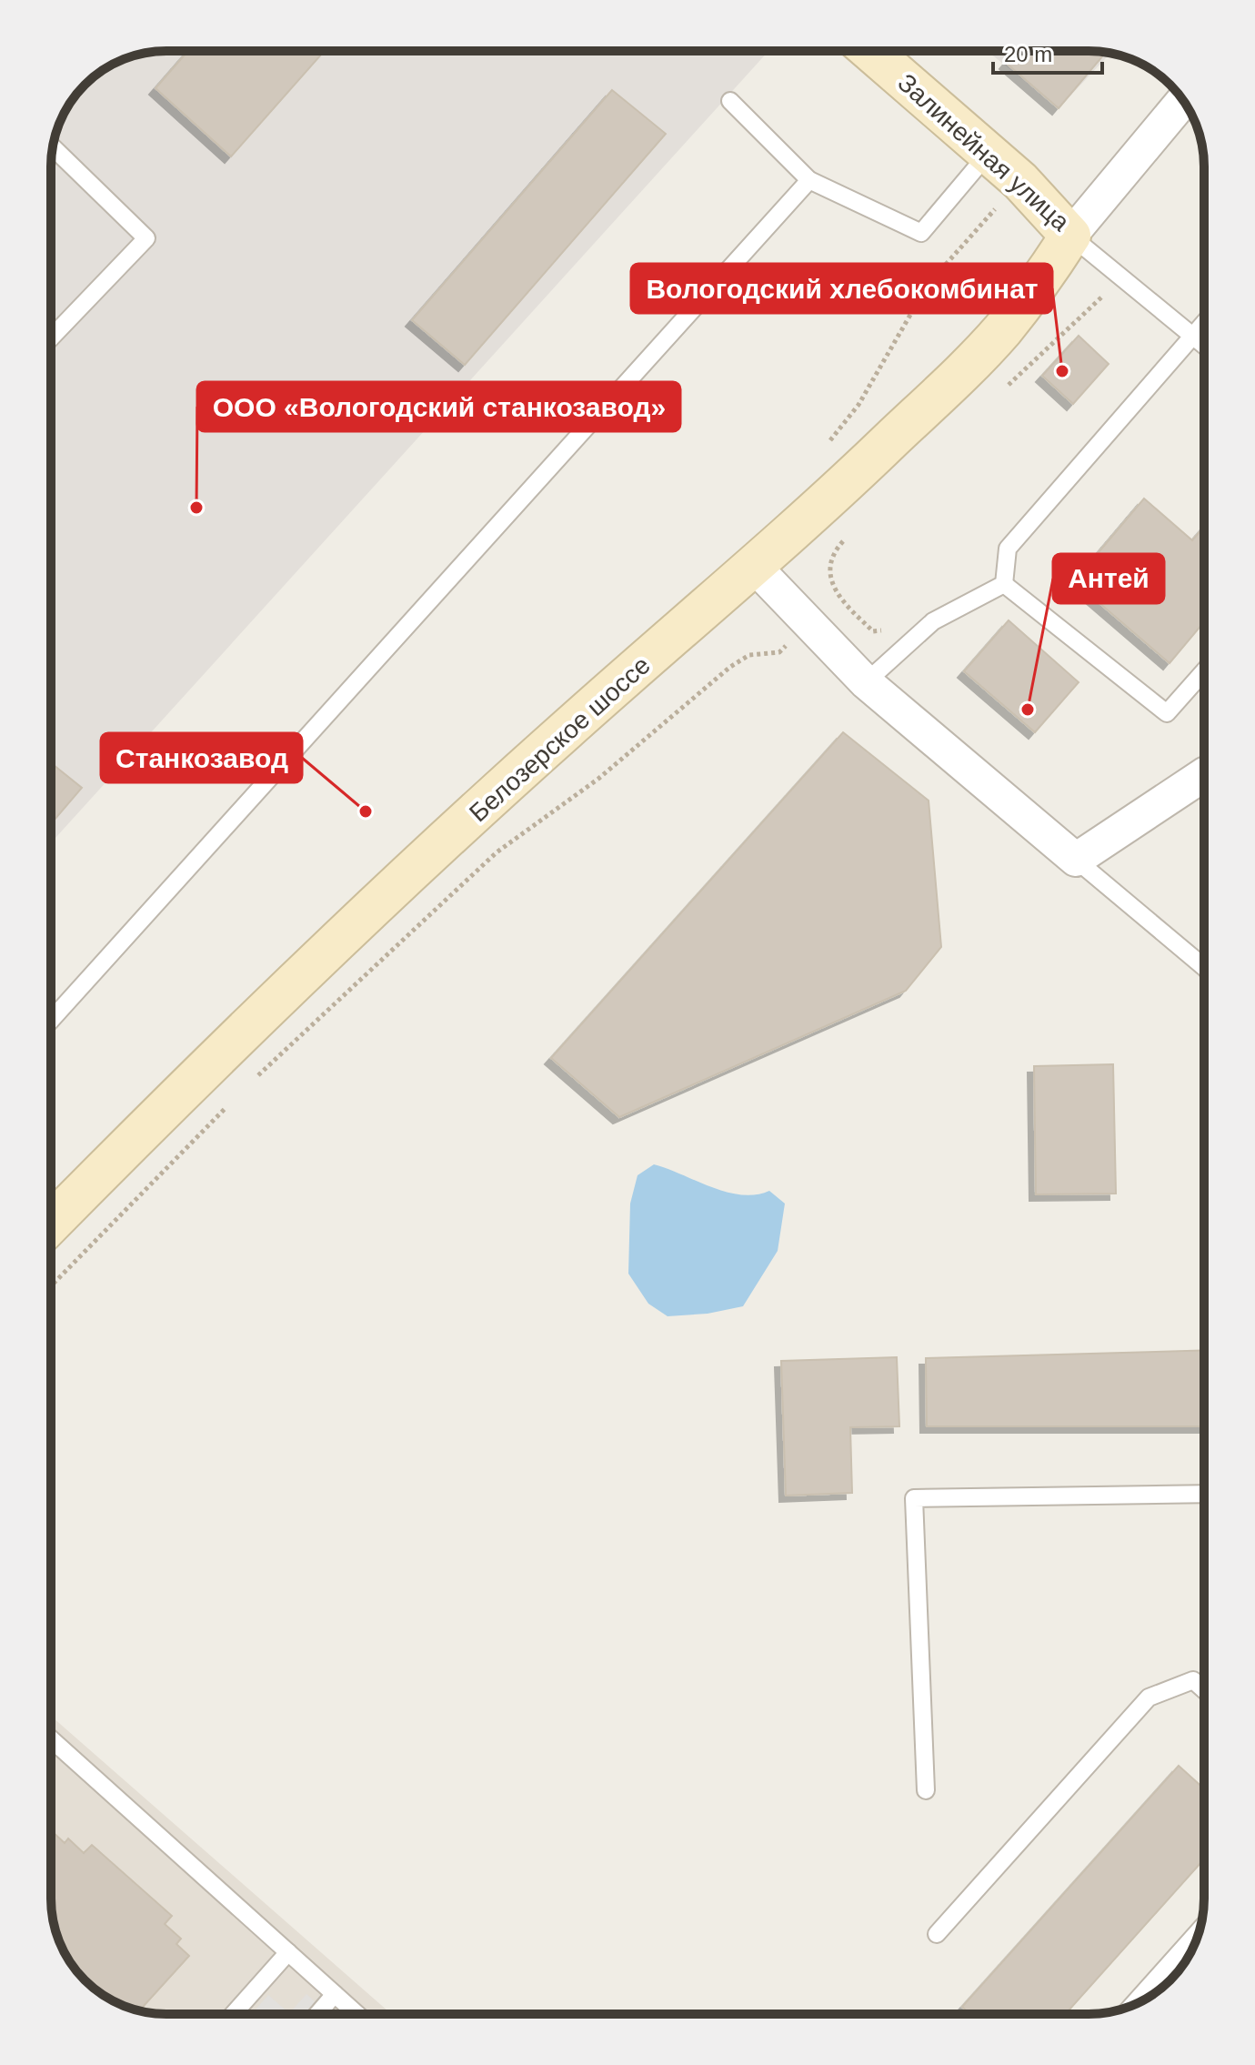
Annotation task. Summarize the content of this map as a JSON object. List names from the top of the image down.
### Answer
{
  "streets": {
    "main road": ["Залинейная улица", "Белозерское шоссе"]
  },
  "crossings": [
    ["Залинейная улица", "Белозерское шоссе"]
  ],
  "places": [
    "Вологодский хлебокомбинат",
    "ООО «Вологодский станкозавод»",
    "Антей",
    "Станкозавод"
  ],
  "scale_bar": "20 m"
}
